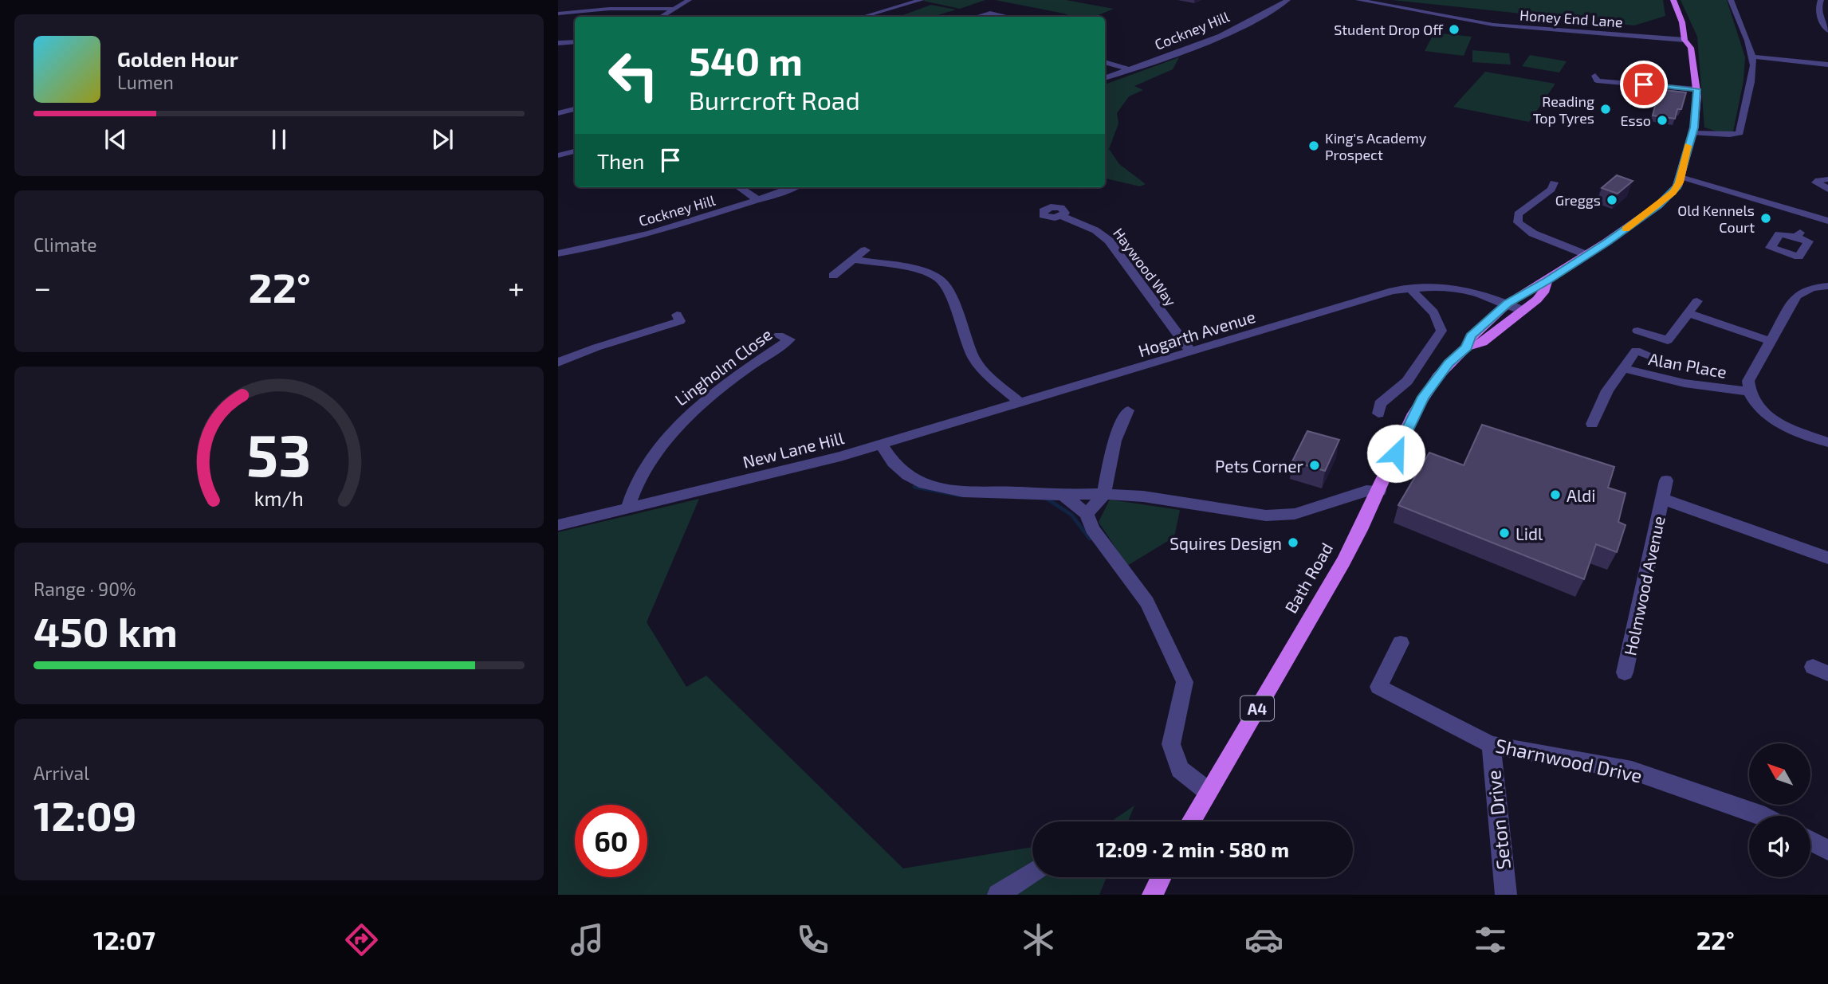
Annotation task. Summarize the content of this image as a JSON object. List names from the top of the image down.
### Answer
{
  "streets": {
    "main road": ["Bath Road", "A4"],
    "street": [
      "Honey End Lane",
      "Cockney Hill",
      "Haywood Way",
      "Hogarth Avenue",
      "Alan Place",
      "Lingholm Close",
      "New Lane Hill",
      "Holmwood Avenue",
      "Sharnwood Drive",
      "Seton Drive"
    ]
  },
  "crossings": [
    ["Honey End Lane", "Bath Road"],
    ["Haywood Way", "Hogarth Avenue"],
    ["Hogarth Avenue", "New Lane Hill"],
    ["Hogarth Avenue", "Bath Road"],
    ["Lingholm Close", "New Lane Hill"],
    ["Sharnwood Drive", "Seton Drive"]
  ],
  "places": [
    "Student Drop Off",
    "Reading Top Tyres",
    "Esso",
    "King's Academy Prospect",
    "Greggs",
    "Old Kennels Court",
    "Pets Corner",
    "Aldi",
    "Lidl",
    "Squires Design"
  ],
  "north": "top left",
  "page": {
    "turn": ["540 m", "Burrcroft Road"],
    "song": ["Golden Hour", "Lumen"],
    "then": "Then",
    "tile": [
      "Climate",
      ["Range · 90%", "450 km"],
      ["Arrival", "12:09"]
    ],
    "heat": ["−", "22°", "+"],
    "limit": "60",
    "trip": "12:09 · 2 min · 580 m",
    "tabs": ["12:07", "22°"],
    "gauge": ["53", "km/h"]
  }
}
